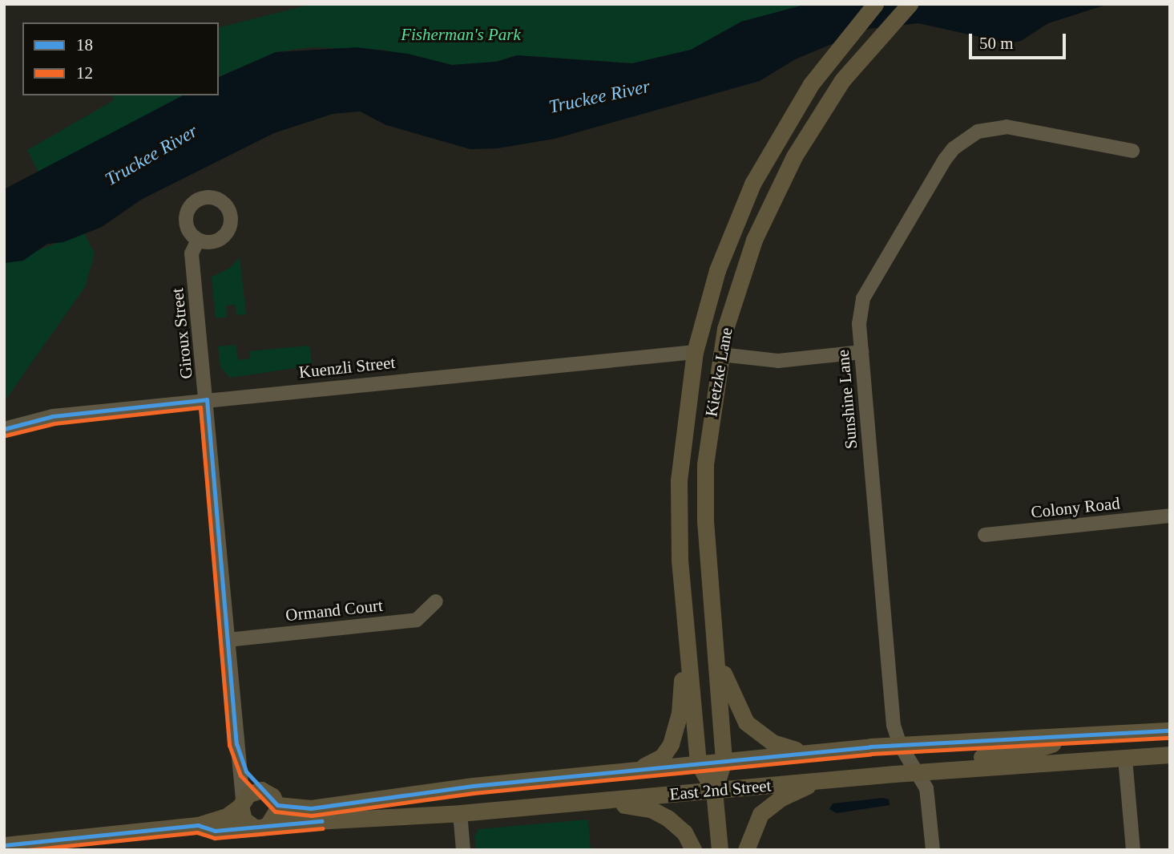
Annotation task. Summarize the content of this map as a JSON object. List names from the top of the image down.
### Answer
{
  "streets": {
    "main road": ["Kietzke Lane", "East 2nd Street"],
    "street": [
      "Giroux Street",
      "Kuenzli Street",
      "Sunshine Lane",
      "Colony Road",
      "Ormand Court"
    ]
  },
  "crossings": [
    ["Giroux Street", "Kuenzli Street"],
    ["Giroux Street", "Ormand Court"],
    ["Giroux Street", "East 2nd Street"],
    ["Kuenzli Street", "Kietzke Lane"],
    ["Kietzke Lane", "East 2nd Street"],
    ["Sunshine Lane", "East 2nd Street"]
  ],
  "water": ["Truckee River"],
  "parks": ["Fisherman's Park"],
  "lines": ["transit line 18", "transit line 12"],
  "legend": ["18", "12"],
  "scale_bar": "50 m"
}
